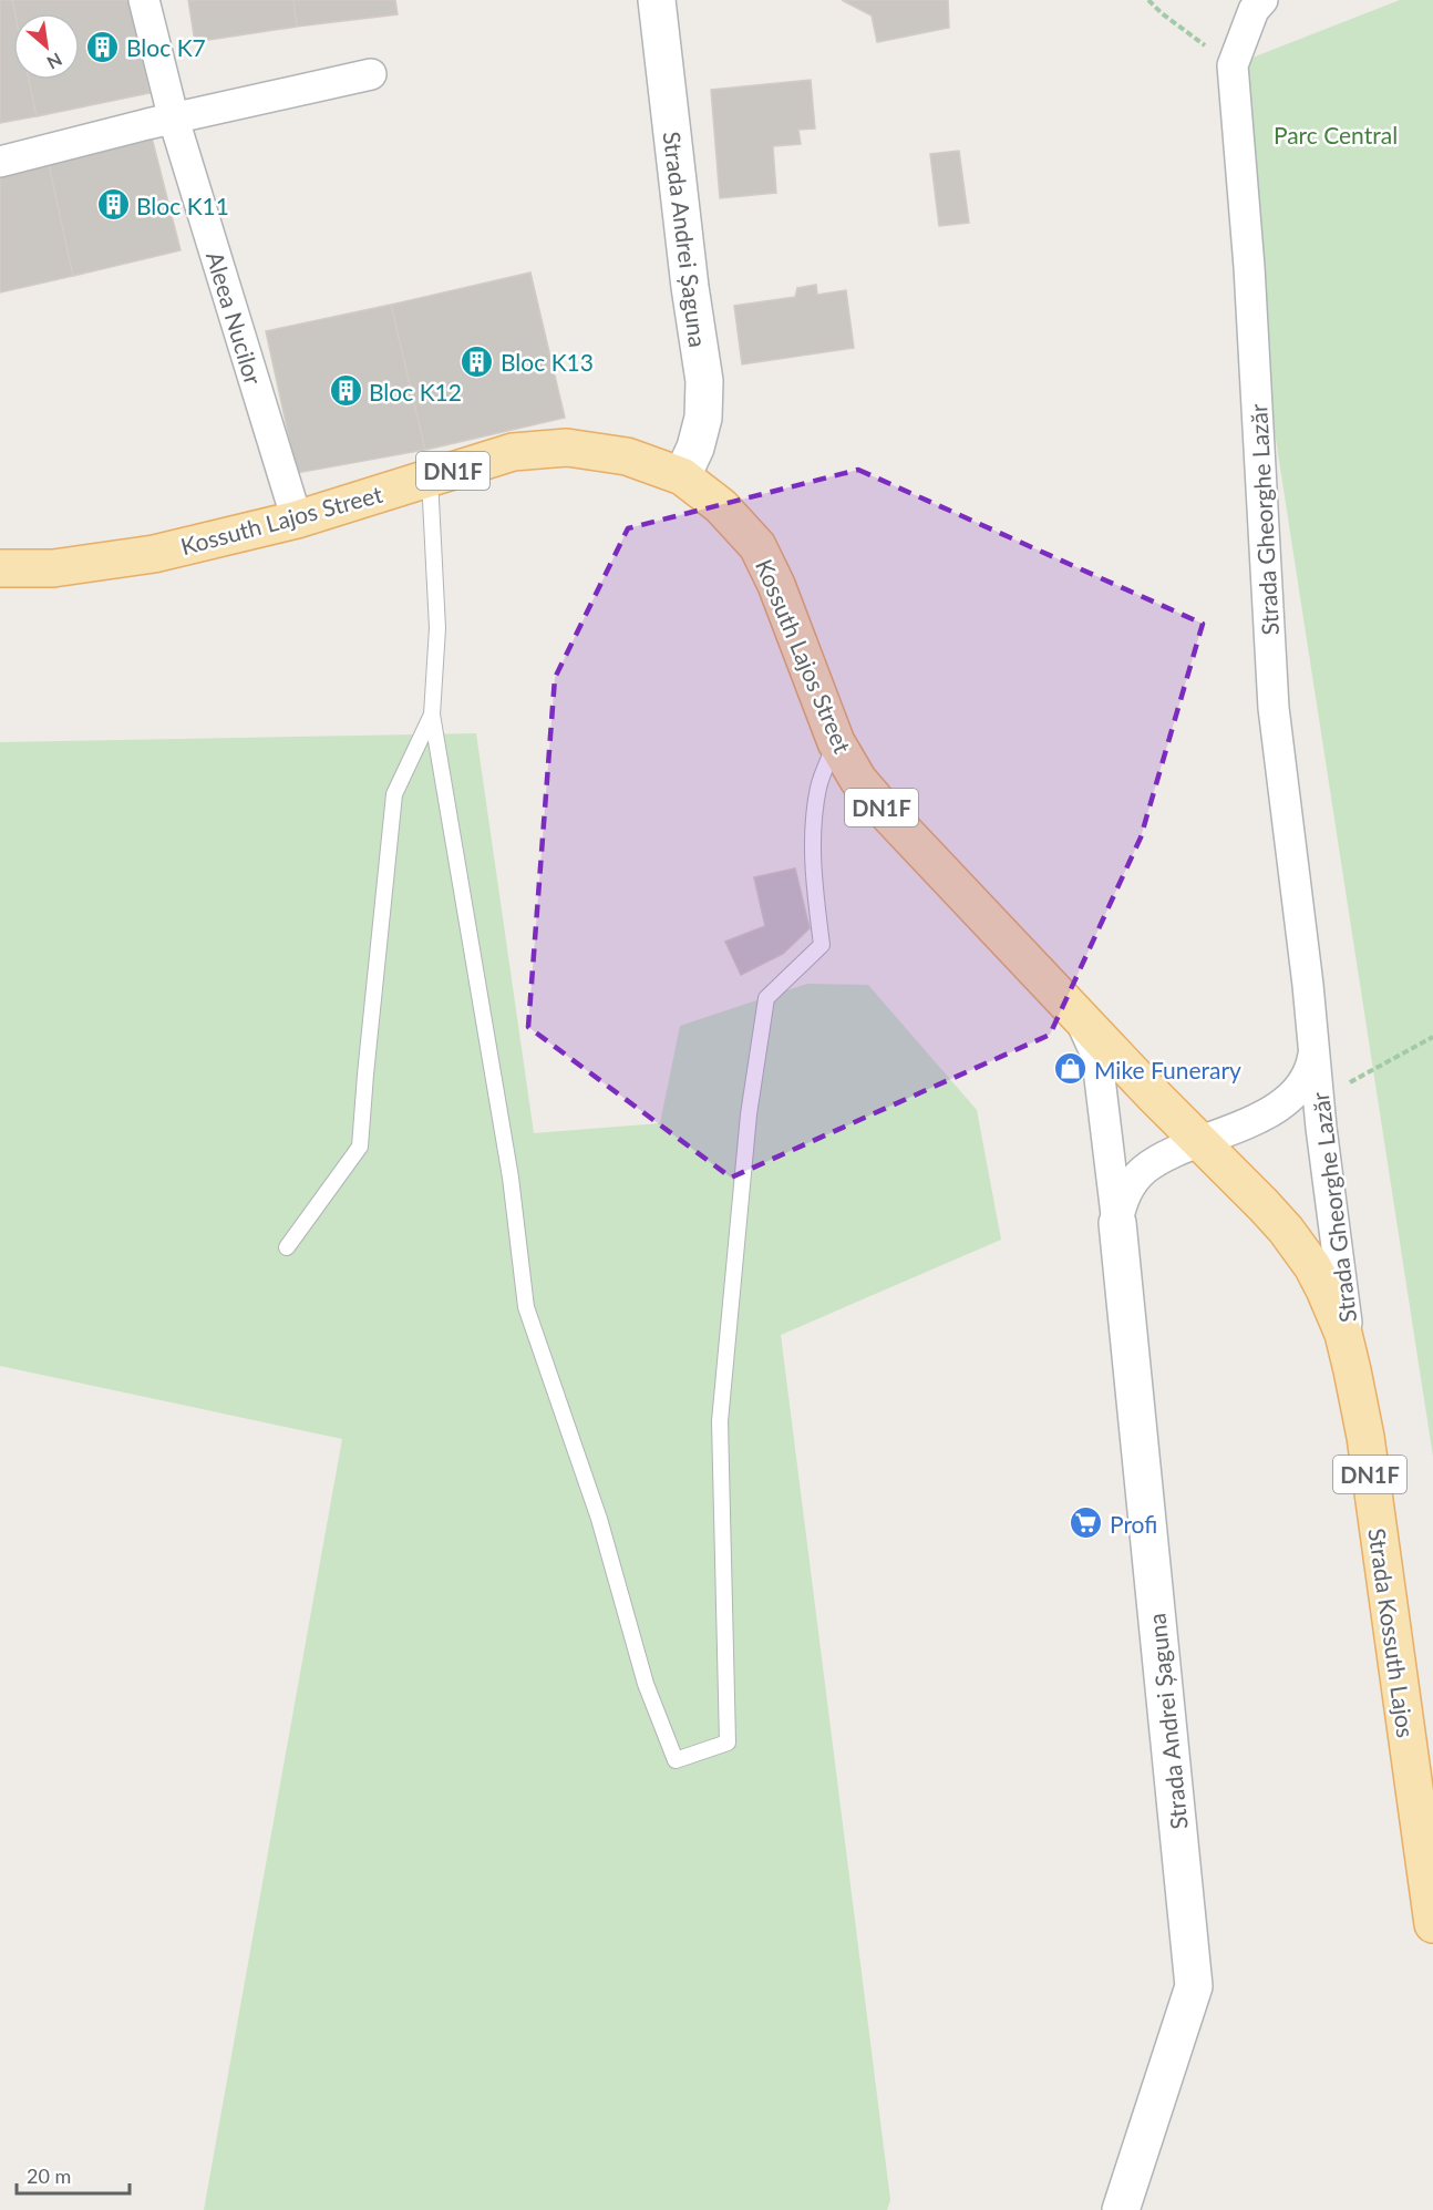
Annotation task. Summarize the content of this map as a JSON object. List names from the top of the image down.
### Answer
{
  "streets": {
    "main road": ["DN1F", "Kossuth Lajos Street", "Strada Kossuth Lajos"],
    "street": ["Strada Andrei Șaguna", "Aleea Nucilor", "Strada Gheorghe Lazăr"]
  },
  "crossings": [
    ["Strada Andrei Șaguna", "Kossuth Lajos Street"],
    ["Strada Andrei Șaguna", "Strada Gheorghe Lazăr"],
    ["Strada Andrei Șaguna", "Strada Kossuth Lajos"],
    ["Aleea Nucilor", "Kossuth Lajos Street"],
    ["Kossuth Lajos Street", "Strada Gheorghe Lazăr"],
    ["Kossuth Lajos Street", "Strada Kossuth Lajos"],
    ["Strada Gheorghe Lazăr", "Strada Kossuth Lajos"]
  ],
  "parks": ["Parc Central"],
  "places": {
    "building": [
      "Bloc K7",
      "Bloc K11",
      "Bloc K13",
      "Bloc K12"
    ],
    "shop": ["Mike Funerary"],
    "supermarket": ["Profi"]
  },
  "scale_bar": "20 m",
  "north": "bottom right"
}
